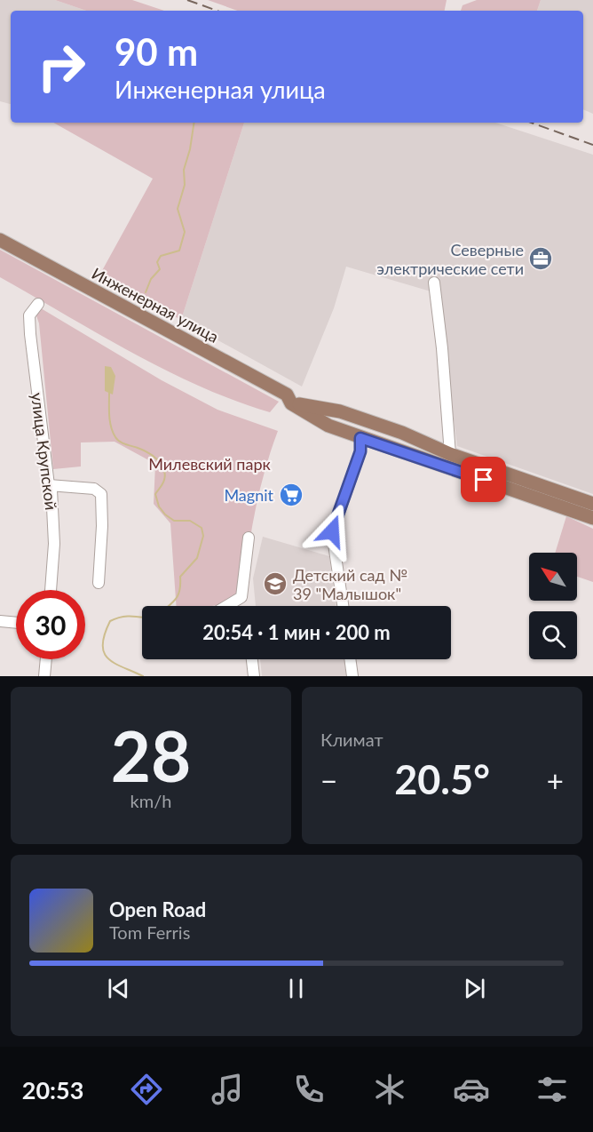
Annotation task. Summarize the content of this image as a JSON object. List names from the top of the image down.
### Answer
{
  "streets": {
    "main road": ["Инженерная улица"],
    "street": ["улица Крупской"]
  },
  "parks": ["Милевский парк"],
  "places": {
    "office": ["Северные электрические сети"],
    "supermarket": ["Magnit"],
    "school or university": ["Детский сад № 39 \"Малышок\""]
  },
  "north": "top left",
  "page": {
    "turn": ["90 m", "Инженерная улица"],
    "limit": "30",
    "trip": "20:54 · 1 мин · 200 m",
    "tile": [
      ["28", "km/h"],
      "Климат"
    ],
    "heat": ["−", "20.5°", "+"],
    "song": ["Open Road", "Tom Ferris"],
    "tabs": "20:53"
  }
}
